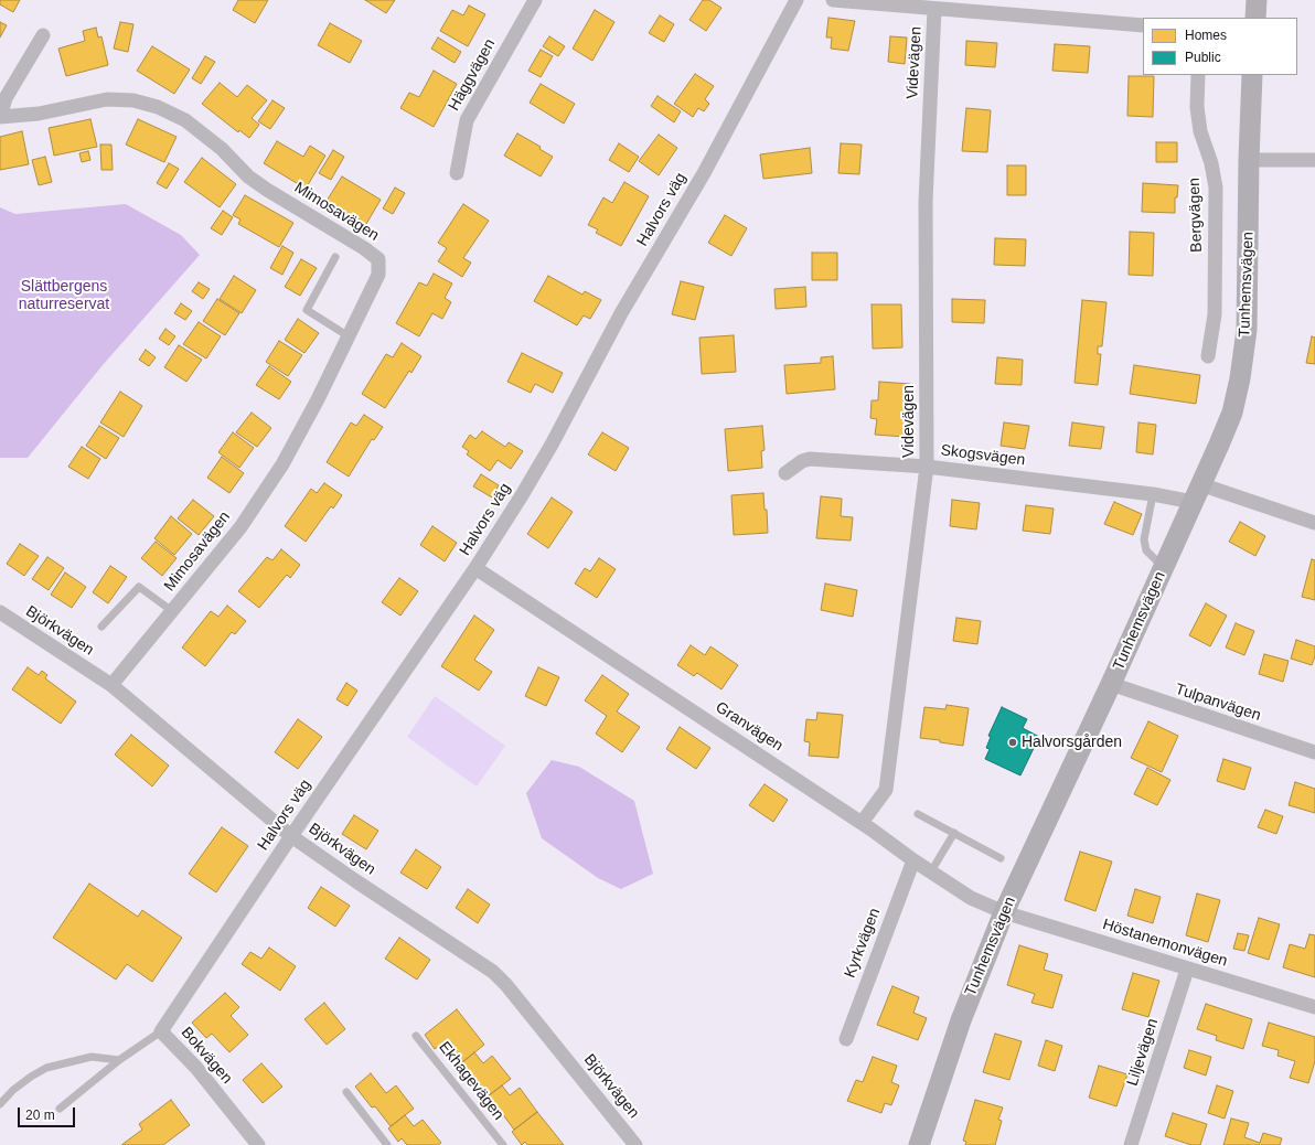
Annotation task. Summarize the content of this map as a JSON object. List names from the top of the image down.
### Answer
{
  "streets": {
    "street": [
      "Videvägen",
      "Häggvägen",
      "Halvors väg",
      "Mimosavägen",
      "Bergvägen",
      "Tunhemsvägen",
      "Skogsvägen",
      "Björkvägen",
      "Tulpanvägen",
      "Granvägen",
      "Kyrkvägen",
      "Höstanemonvägen",
      "Liljevägen",
      "Bokvägen"
    ],
    "lane": ["Ekhagevägen"]
  },
  "crossings": [
    ["Videvägen", "Skogsvägen"],
    ["Videvägen", "Granvägen"],
    ["Halvors väg", "Björkvägen"],
    ["Halvors väg", "Granvägen"],
    ["Halvors väg", "Bokvägen"],
    ["Mimosavägen", "Björkvägen"],
    ["Tunhemsvägen", "Skogsvägen"],
    ["Tunhemsvägen", "Tulpanvägen"],
    ["Tunhemsvägen", "Granvägen"],
    ["Tunhemsvägen", "Höstanemonvägen"],
    ["Granvägen", "Kyrkvägen"],
    ["Granvägen", "Höstanemonvägen"],
    ["Höstanemonvägen", "Liljevägen"]
  ],
  "parks": ["Slättbergens naturreservat"],
  "places": ["Halvorsgården"],
  "legend": ["Homes", "Public"],
  "scale_bar": "20 m"
}
